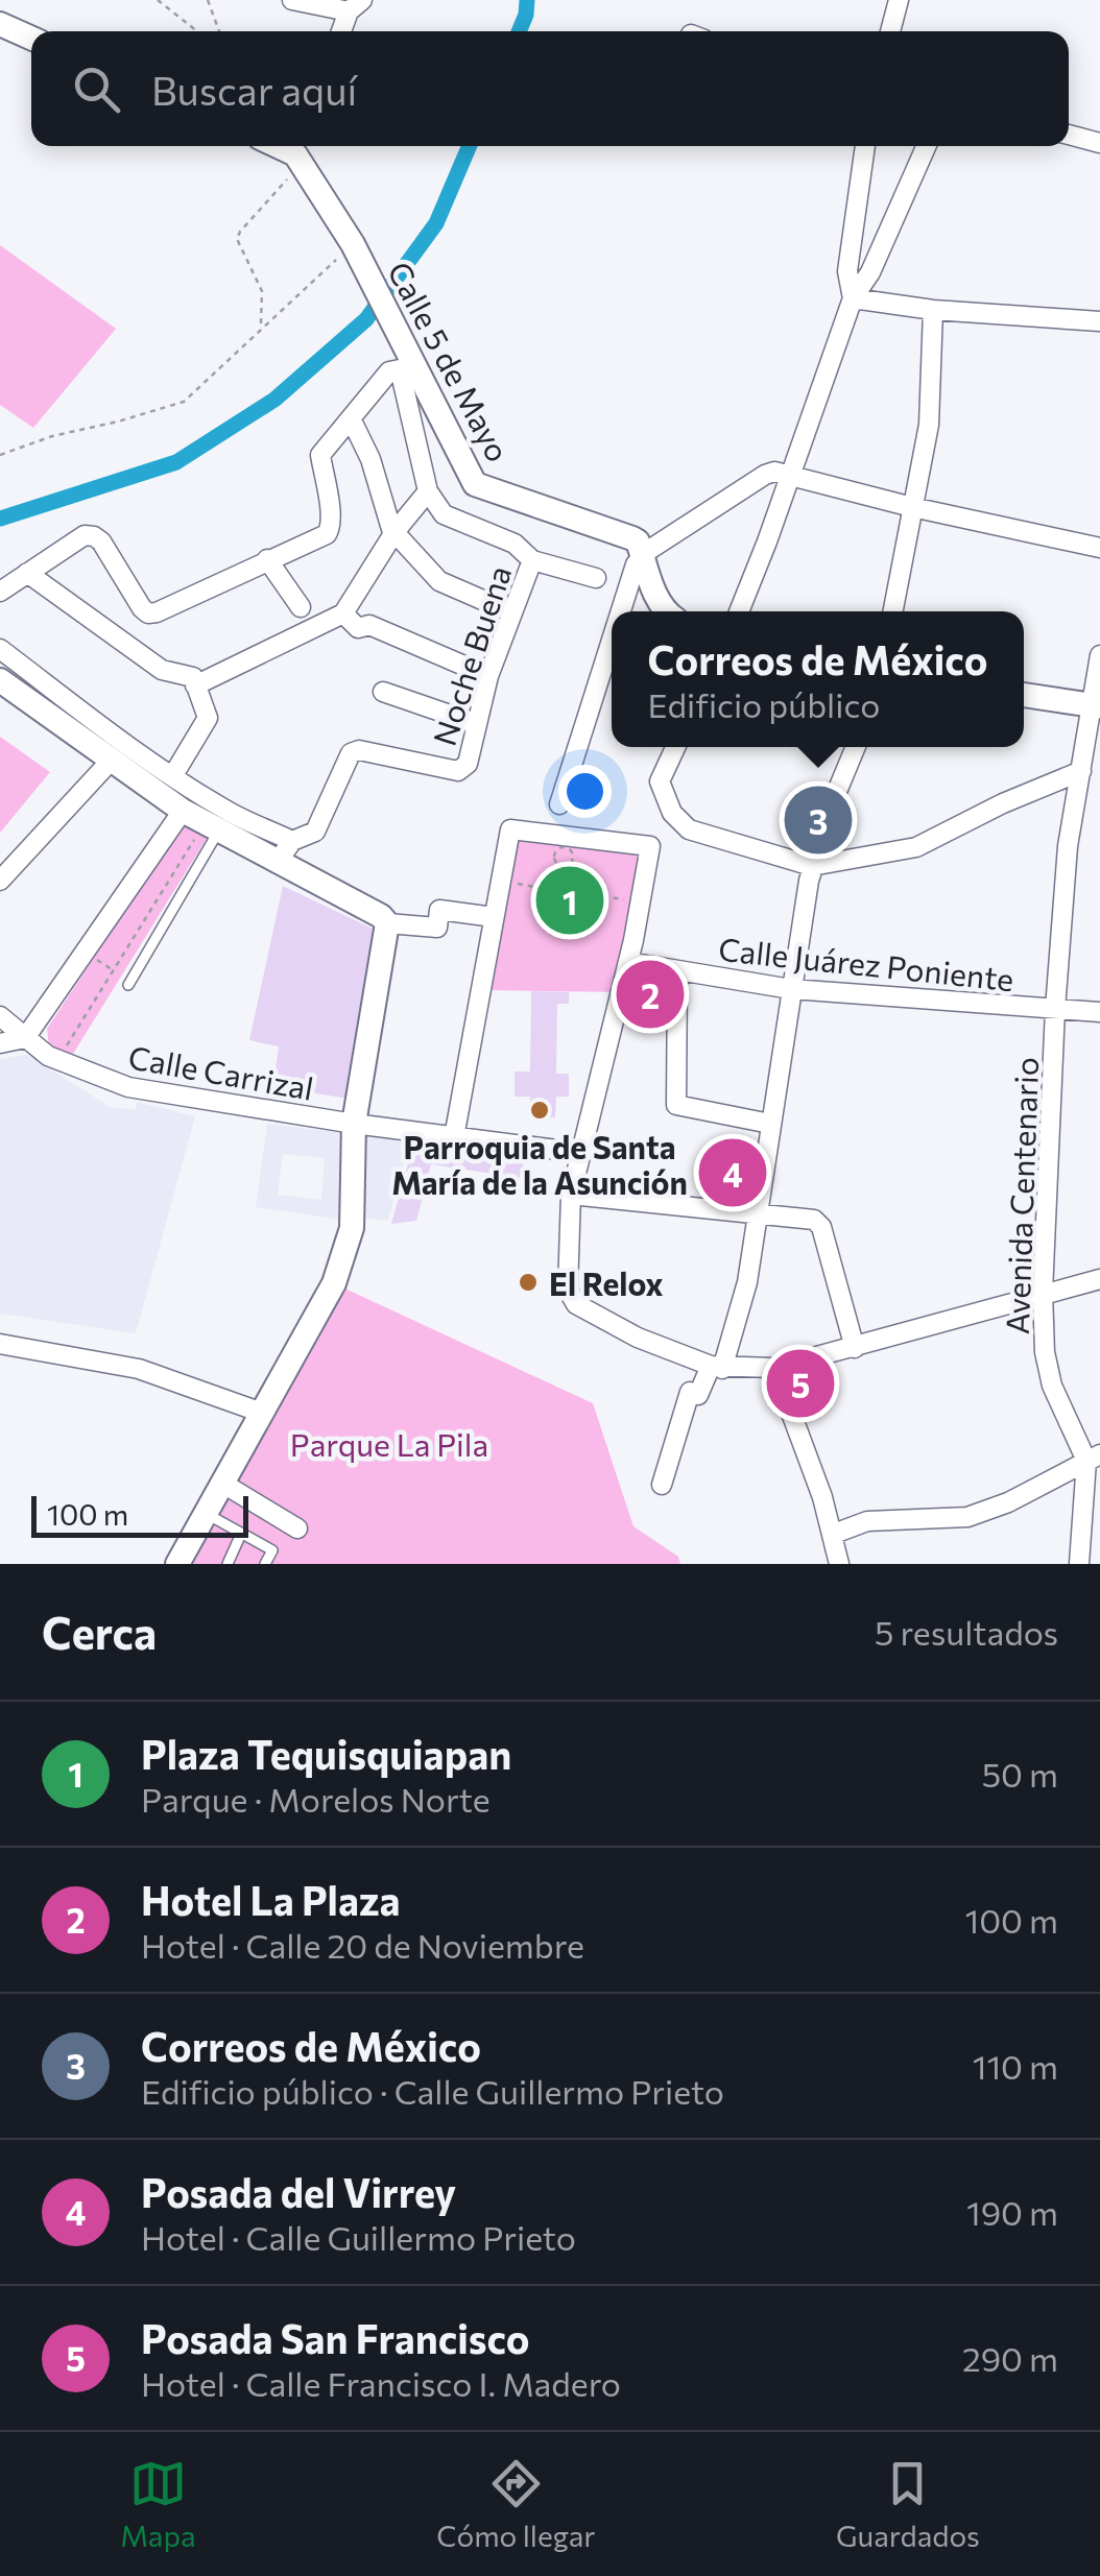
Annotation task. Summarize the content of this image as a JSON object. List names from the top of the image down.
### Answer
{
  "streets": {
    "street": [
      "Calle 5 de Mayo",
      "Noche Buena",
      "Calle Juárez Poniente",
      "Calle Carrizal",
      "Avenida Centenario"
    ]
  },
  "crossings": [
    ["Calle Juárez Poniente", "Avenida Centenario"]
  ],
  "parks": ["Parque La Pila"],
  "places": ["Parroquia de Santa María de la Asunción", "El Relox"],
  "scale_bar": "100 m",
  "page": {
    "search": "Buscar aquí",
    "popup": ["Correos de México", "Edificio público"],
    "pins": [
      "3",
      "1",
      "2",
      "4",
      "5"
    ],
    "scale": "100 m",
    "heading": ["Cerca", "5 resultados"],
    "list": [
      {
        "mark": "1",
        "name": "Plaza Tequisquiapan",
        "note": "Parque · Morelos Norte",
        "value": "50 m"
      },
      {
        "mark": "2",
        "name": "Hotel La Plaza",
        "note": "Hotel · Calle 20 de Noviembre",
        "value": "100 m"
      },
      {
        "mark": "3",
        "name": "Correos de México",
        "note": "Edificio público · Calle Guillermo Prieto",
        "value": "110 m"
      },
      {
        "mark": "4",
        "name": "Posada del Virrey",
        "note": "Hotel · Calle Guillermo Prieto",
        "value": "190 m"
      },
      {
        "mark": "5",
        "name": "Posada San Francisco",
        "note": "Hotel · Calle Francisco I. Madero",
        "value": "290 m"
      }
    ],
    "nav": ["Mapa", "Cómo llegar", "Guardados"]
  }
}
